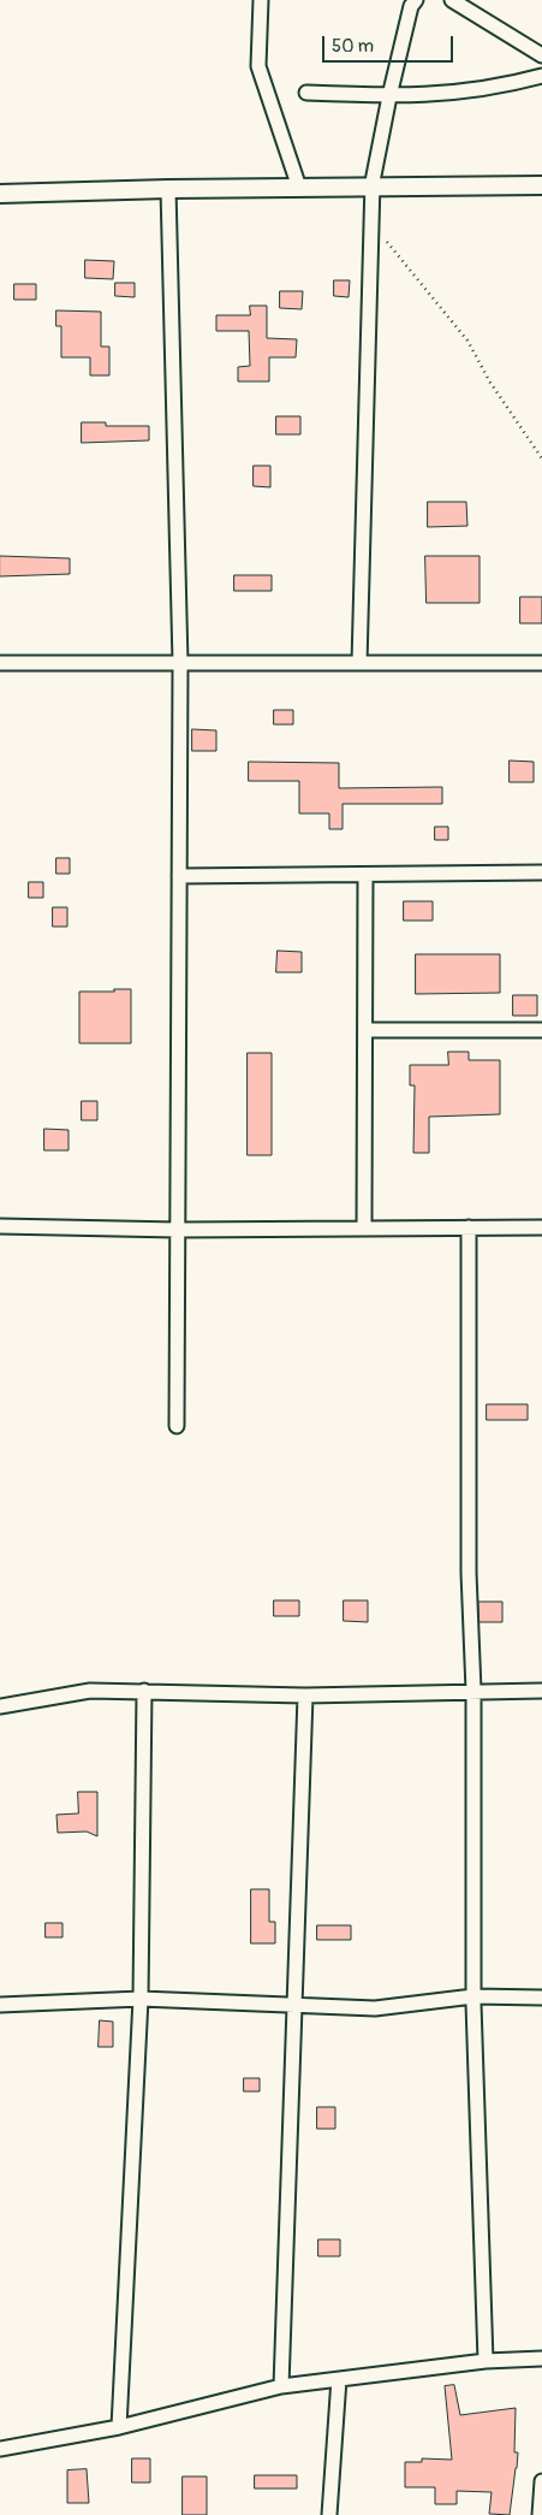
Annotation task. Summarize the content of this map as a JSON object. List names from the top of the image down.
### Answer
{
  "scale_bar": "50 m"
}
